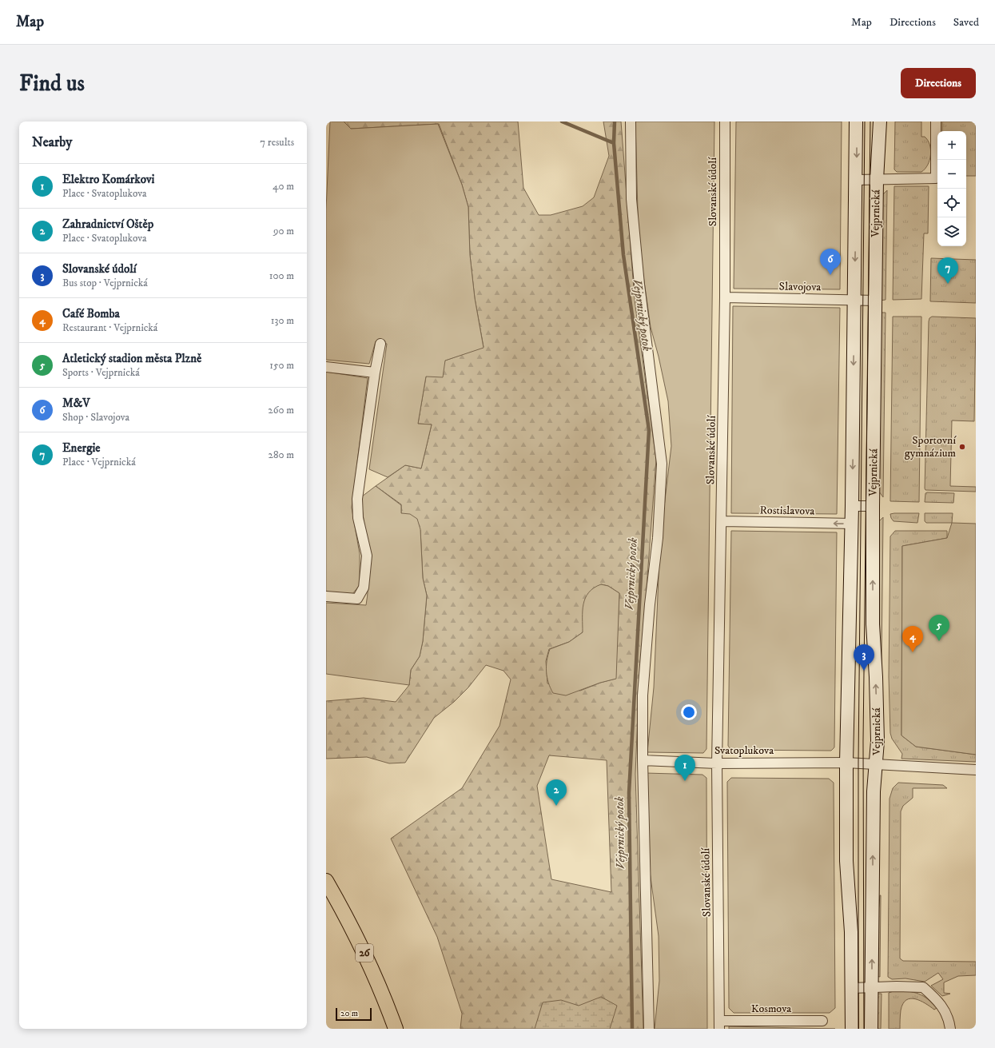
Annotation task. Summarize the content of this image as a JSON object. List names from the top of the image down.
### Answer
{
  "streets": {
    "main road": ["Vejprnická", "26"],
    "street": [
      "Slovanské údolí",
      "Slavojova",
      "Rostislavova",
      "Svatoplukova",
      "Kosmova"
    ]
  },
  "crossings": [
    ["Slovanské údolí", "Slavojova"],
    ["Slovanské údolí", "Rostislavova"],
    ["Slovanské údolí", "Svatoplukova"],
    ["Slovanské údolí", "Kosmova"],
    ["Vejprnická", "Slavojova"],
    ["Vejprnická", "Rostislavova"],
    ["Vejprnická", "Svatoplukova"]
  ],
  "one_way": ["Rostislavova"],
  "water": ["Vejprnický potok"],
  "places": ["Sportovní gymnázium"],
  "scale_bar": "20 m",
  "page": {
    "header": "Map",
    "nav": ["Map", "Directions", "Saved"],
    "buttons": "Directions",
    "title": "Find us",
    "heading": ["Nearby", "7 results"],
    "map_buttons": ["+", "−"],
    "list": [
      {
        "mark": "1",
        "name": "Elektro Komárkovi",
        "note": "Place · Svatoplukova",
        "value": "40 m"
      },
      {
        "mark": "2",
        "name": "Zahradnictví Oštěp",
        "note": "Place · Svatoplukova",
        "value": "90 m"
      },
      {
        "mark": "3",
        "name": "Slovanské údolí",
        "note": "Bus stop · Vejprnická",
        "value": "100 m"
      },
      {
        "mark": "4",
        "name": "Café Bomba",
        "note": "Restaurant · Vejprnická",
        "value": "130 m"
      },
      {
        "mark": "5",
        "name": "Atletický stadion města Plzně",
        "note": "Sports · Vejprnická",
        "value": "150 m"
      },
      {
        "mark": "6",
        "name": "M&V",
        "note": "Shop · Slavojova",
        "value": "260 m"
      },
      {
        "mark": "7",
        "name": "Energie",
        "note": "Place · Vejprnická",
        "value": "280 m"
      }
    ],
    "pins": [
      "6",
      "7",
      "5",
      "4",
      "3",
      "1",
      "2"
    ],
    "scale": "20 m"
  }
}
